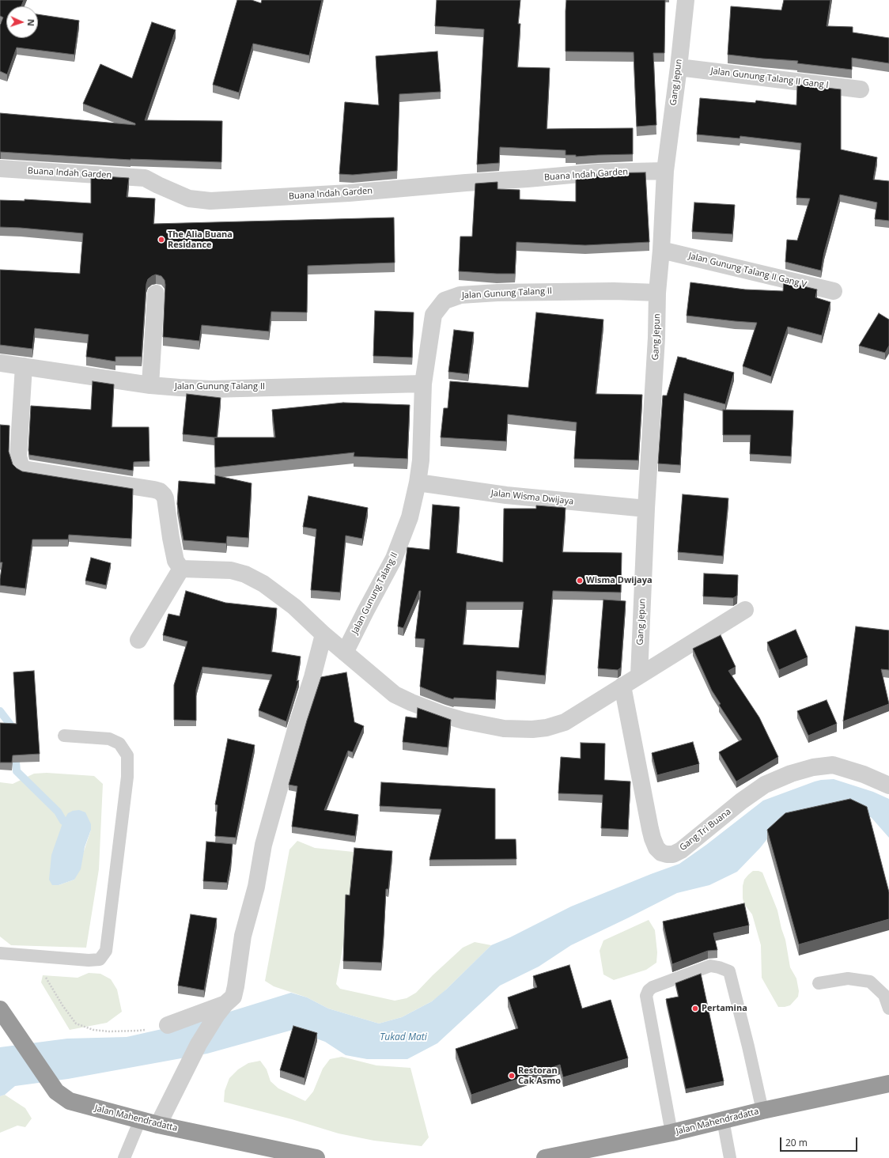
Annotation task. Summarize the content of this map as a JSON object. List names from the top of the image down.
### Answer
{
  "streets": {
    "highway": ["Jalan Mahendradatta"],
    "street": [
      "Jalan Gunung Talang II Gang I",
      "Gang Jepun",
      "Buana Indah Garden",
      "Jalan Gunung Talang II Gang V",
      "Jalan Gunung Talang II",
      "Jalan Wisma Dwijaya",
      "Gang Tri Buana"
    ]
  },
  "crossings": [
    ["Jalan Gunung Talang II Gang I", "Gang Jepun"],
    ["Gang Jepun", "Buana Indah Garden"],
    ["Gang Jepun", "Jalan Gunung Talang II Gang V"],
    ["Gang Jepun", "Jalan Gunung Talang II"],
    ["Gang Jepun", "Jalan Wisma Dwijaya"],
    ["Jalan Gunung Talang II", "Jalan Wisma Dwijaya"]
  ],
  "water": ["Tukad Mati"],
  "places": [
    "The Alia Buana Residance",
    "Wisma Dwijaya",
    "Pertamina",
    "Restoran Cak Asmo"
  ],
  "scale_bar": "20 m",
  "north": "right"
}
